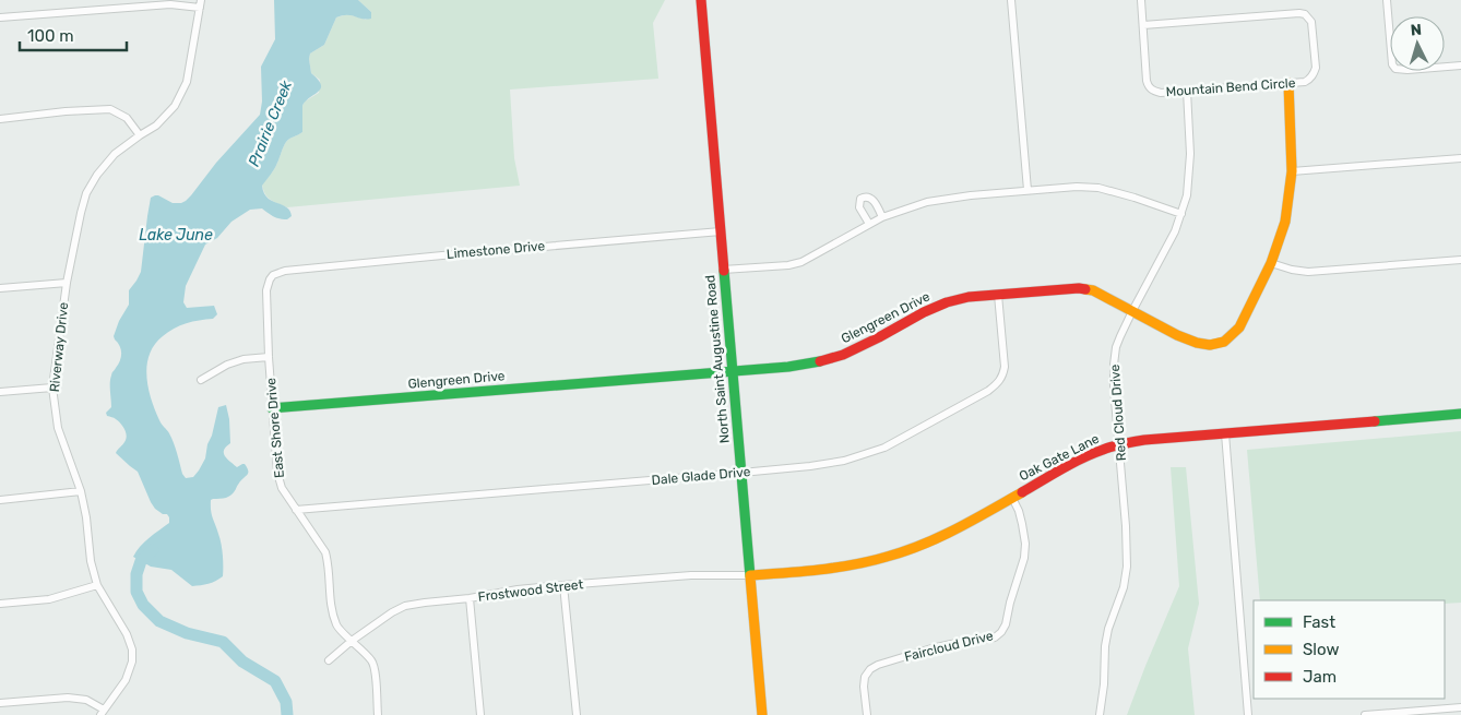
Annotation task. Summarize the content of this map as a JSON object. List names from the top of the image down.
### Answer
{
  "streets": {
    "street": [
      "Mountain Bend Circle",
      "Limestone Drive",
      "Glengreen Drive",
      "Riverway Drive",
      "North Saint Augustine Road",
      "Red Cloud Drive",
      "East Shore Drive",
      "Oak Gate Lane",
      "Dale Glade Drive",
      "Frostwood Street",
      "Faircloud Drive"
    ]
  },
  "crossings": [
    ["Mountain Bend Circle", "Glengreen Drive"],
    ["Mountain Bend Circle", "Red Cloud Drive"],
    ["Limestone Drive", "North Saint Augustine Road"],
    ["Limestone Drive", "East Shore Drive"],
    ["Glengreen Drive", "North Saint Augustine Road"],
    ["Glengreen Drive", "Red Cloud Drive"],
    ["Glengreen Drive", "East Shore Drive"],
    ["Glengreen Drive", "Dale Glade Drive"],
    ["North Saint Augustine Road", "Oak Gate Lane"],
    ["North Saint Augustine Road", "Dale Glade Drive"],
    ["North Saint Augustine Road", "Frostwood Street"],
    ["Red Cloud Drive", "Oak Gate Lane"],
    ["East Shore Drive", "Dale Glade Drive"],
    ["East Shore Drive", "Frostwood Street"],
    ["Oak Gate Lane", "Frostwood Street"],
    ["Oak Gate Lane", "Faircloud Drive"]
  ],
  "water": ["Prairie Creek", "Lake June"],
  "legend": ["Fast", "Slow", "Jam"],
  "scale_bar": "100 m",
  "north": "top"
}
